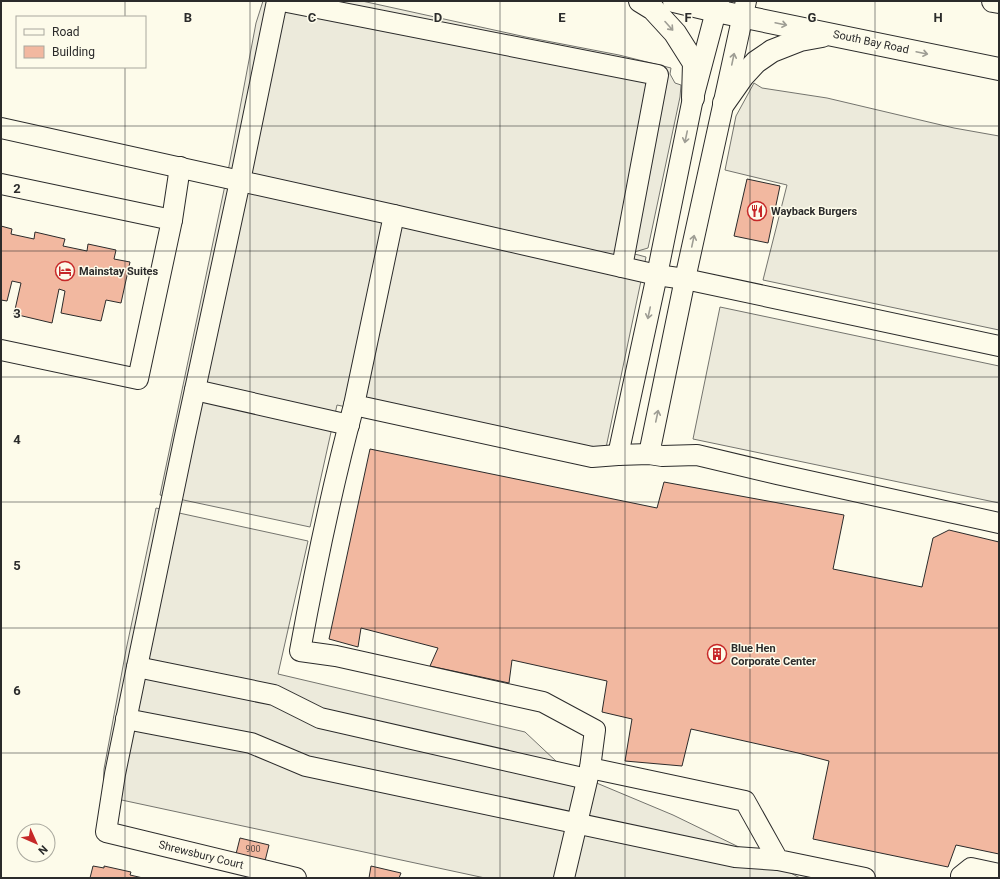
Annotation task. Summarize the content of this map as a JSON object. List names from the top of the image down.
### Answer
{
  "streets": {
    "highway": ["South Bay Road"],
    "street": ["Shrewsbury Court"]
  },
  "one_way": ["South Bay Road"],
  "places": {
    "restaurant": ["Wayback Burgers"],
    "hotel": ["Mainstay Suites"],
    "building": ["Blue Hen Corporate Center"]
  },
  "house_numbers": ["900"],
  "legend": ["Road", "Building"],
  "north": "bottom right",
  "grid": {
    "columns": [
      "B",
      "C",
      "D",
      "E",
      "F",
      "G",
      "H"
    ],
    "rows": [
      "2",
      "3",
      "4",
      "5",
      "6"
    ]
  }
}
